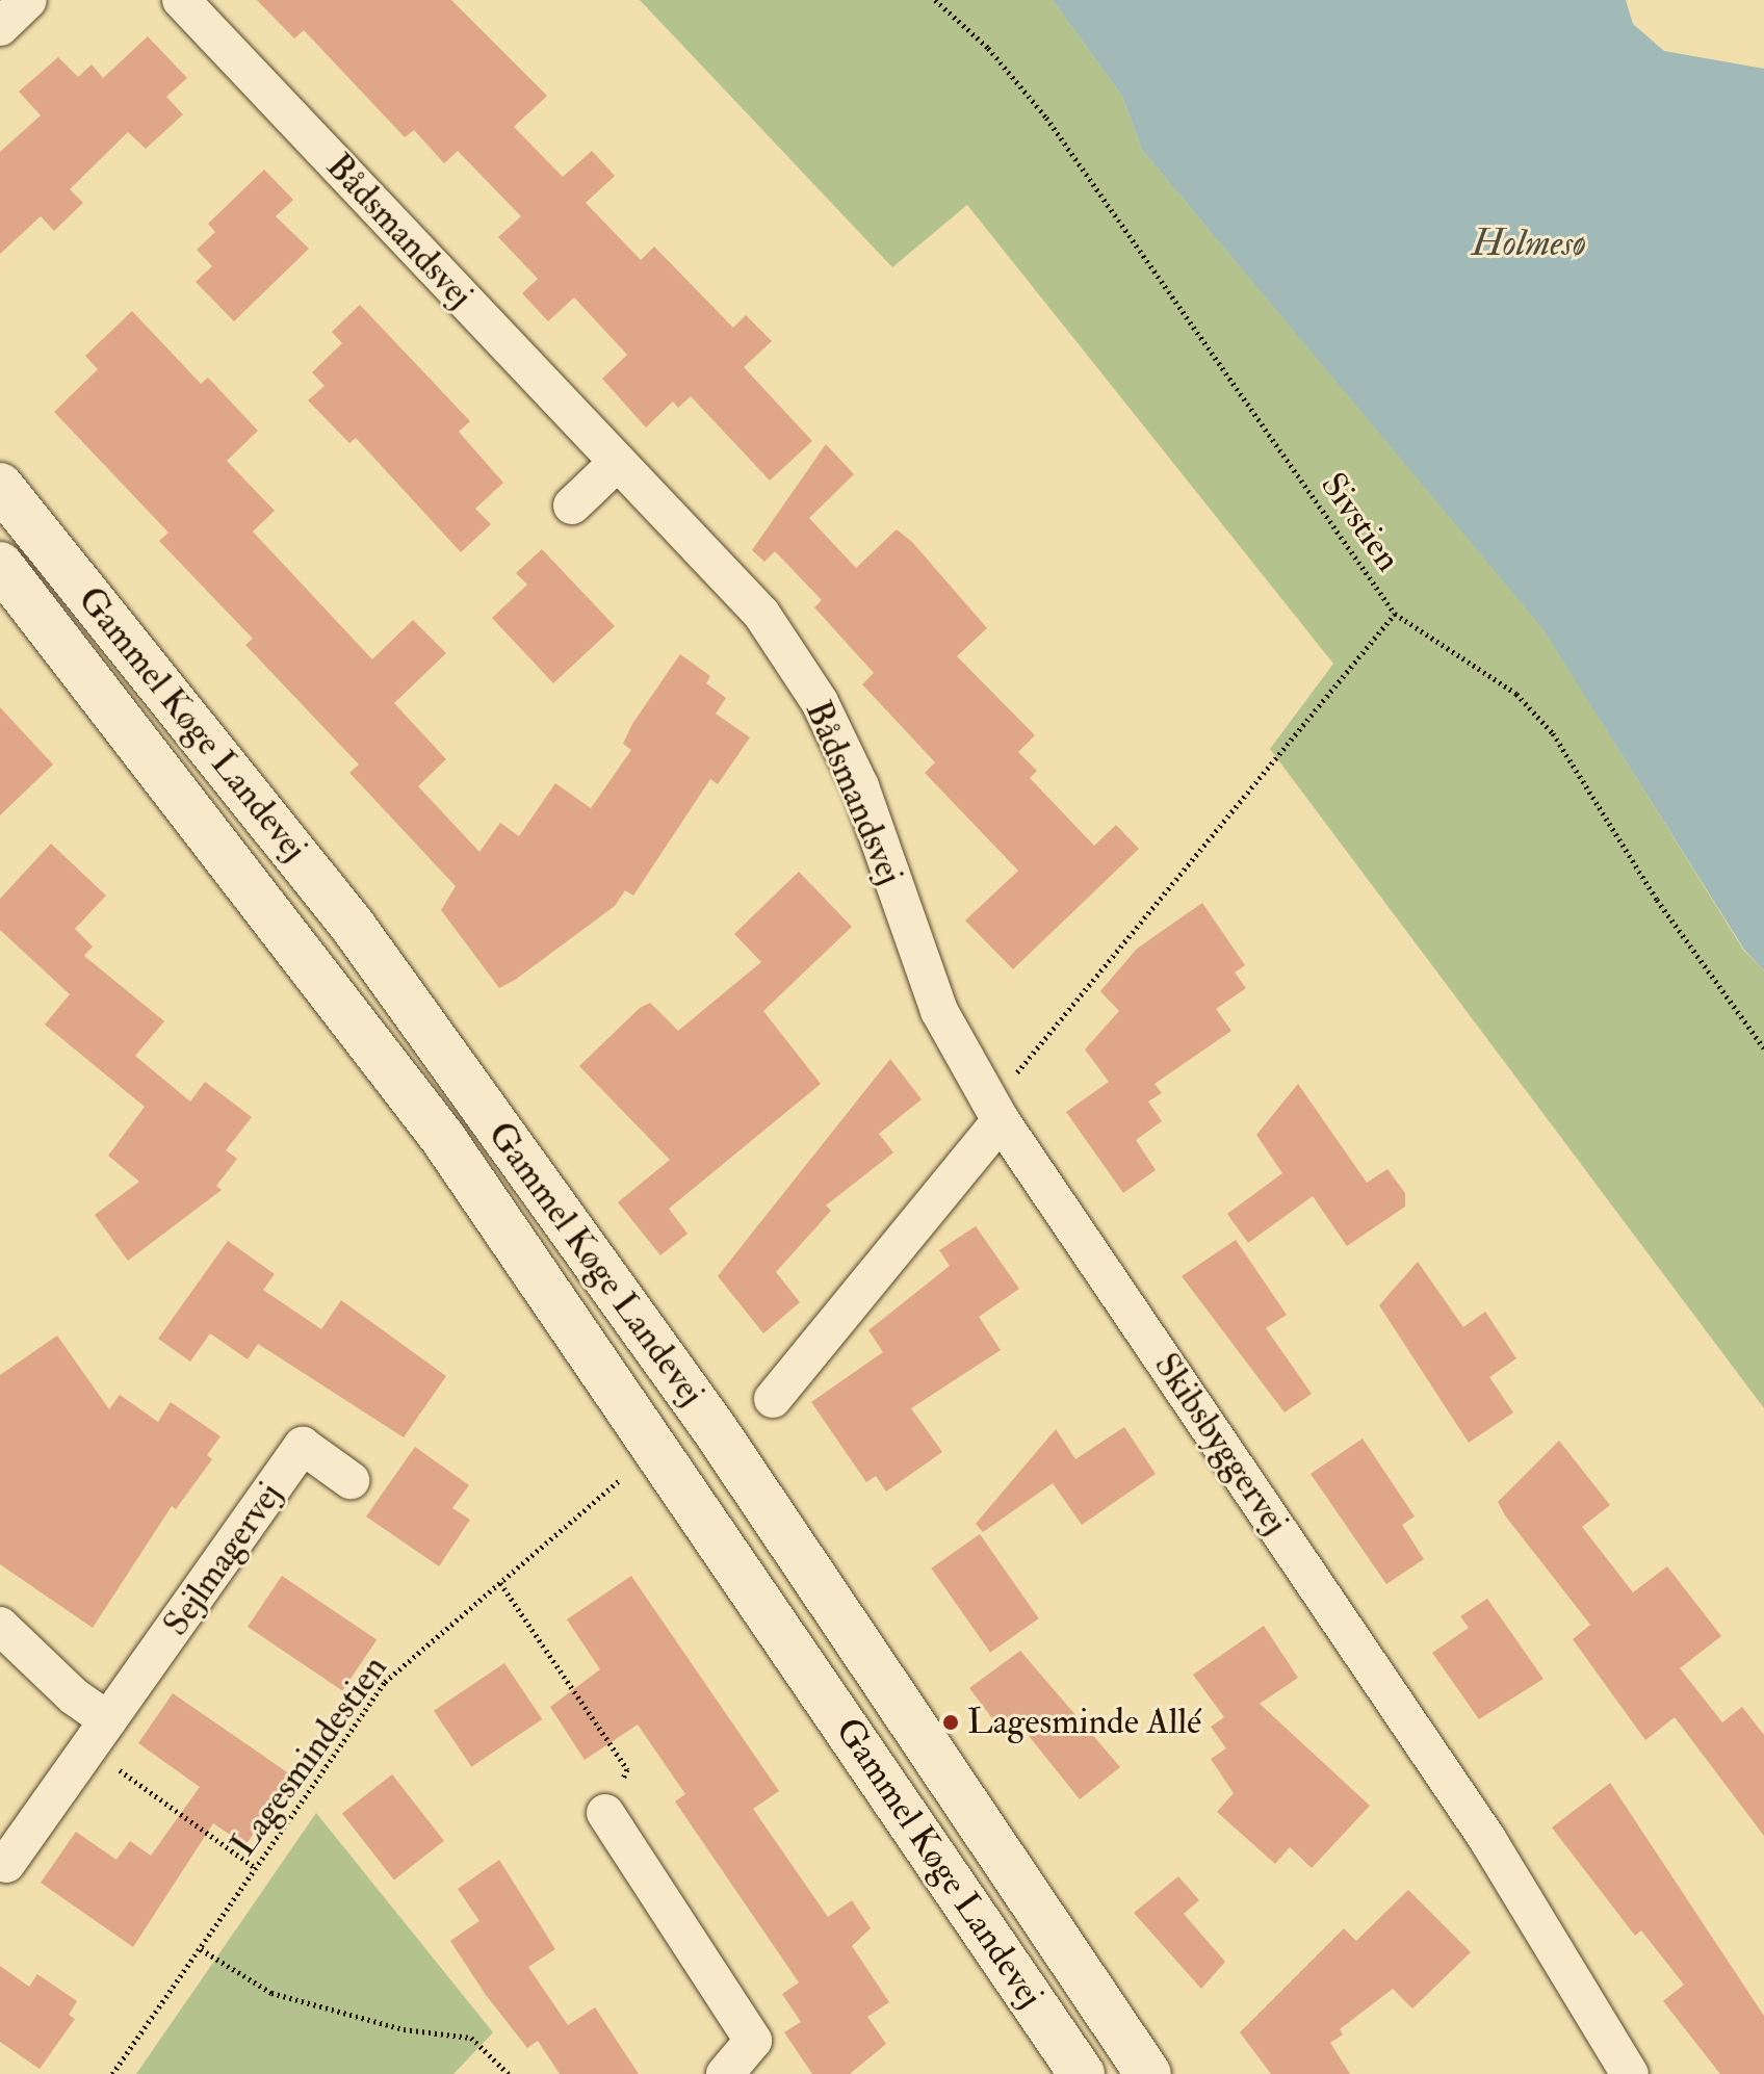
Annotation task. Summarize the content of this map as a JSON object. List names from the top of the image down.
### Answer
{
  "streets": {
    "main road": ["Gammel Køge Landevej"],
    "street": ["Bådsmandsvej", "Skibsbyggervej", "Sejlmagervej"],
    "path": ["Sivstien", "Lagesmindestien"]
  },
  "crossings": [
    ["Bådsmandsvej", "Skibsbyggervej"],
    ["Gammel Køge Landevej", "Lagesmindestien"]
  ],
  "water": ["Holmesø"],
  "places": ["Lagesminde Allé"]
}
